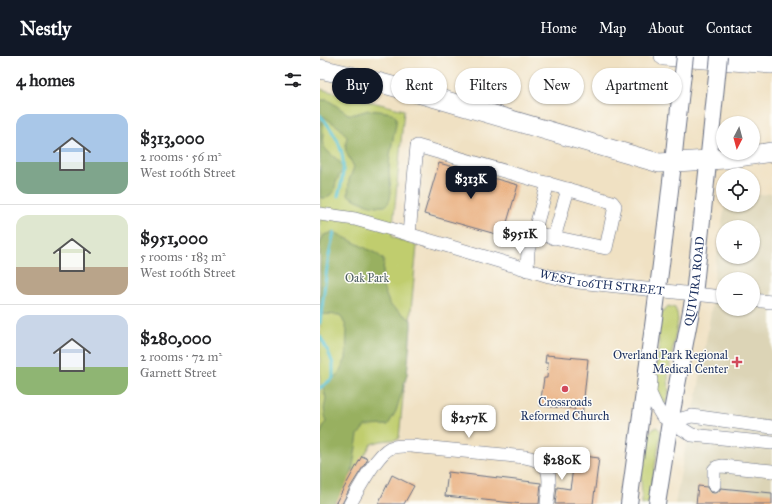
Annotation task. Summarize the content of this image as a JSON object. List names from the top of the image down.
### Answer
{
  "streets": {
    "main road": ["QUIVIRA ROAD"],
    "street": ["WEST 106TH STREET"]
  },
  "crossings": [
    ["QUIVIRA ROAD", "WEST 106TH STREET"]
  ],
  "parks": ["Oak Park"],
  "places": {
    "health": ["Overland Park Regional Medical Center"],
    "other": ["Crossroads Reformed Church"]
  },
  "north": "bottom",
  "page": {
    "header": "Nestly",
    "nav": [
      "Home",
      "Map",
      "About",
      "Contact"
    ],
    "heading": "4 homes",
    "chip": [
      "Buy",
      "Rent",
      "Filters",
      "New",
      "Apartment"
    ],
    "list": [
      {
        "name": "$313,000",
        "note": "2 rooms · 56 m² · West 106th Street"
      },
      {
        "name": "$951,000",
        "note": "5 rooms · 183 m² · West 106th Street"
      },
      {
        "name": "$280,000",
        "note": "2 rooms · 72 m² · Garnett Street"
      }
    ],
    "map_buttons": ["+", "−"],
    "price": [
      "$313K",
      "$951K",
      "$257K",
      "$280K"
    ]
  }
}
